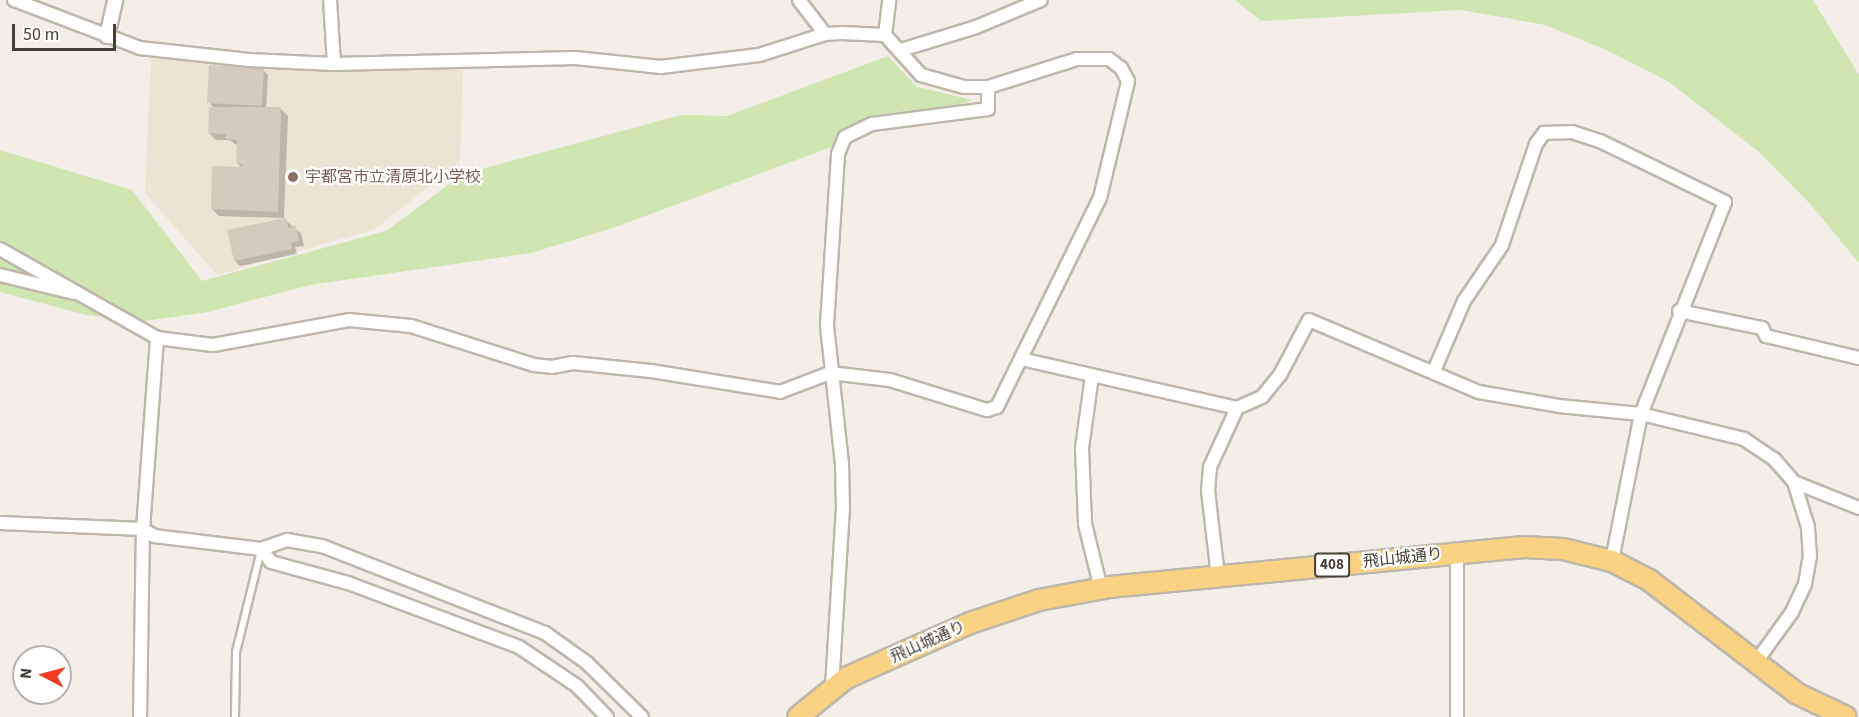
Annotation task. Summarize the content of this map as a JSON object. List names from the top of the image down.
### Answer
{
  "streets": {
    "highway": ["飛山城通り", "408"]
  },
  "places": ["宇都宮市立清原北小学校"],
  "scale_bar": "50 m",
  "north": "left"
}
